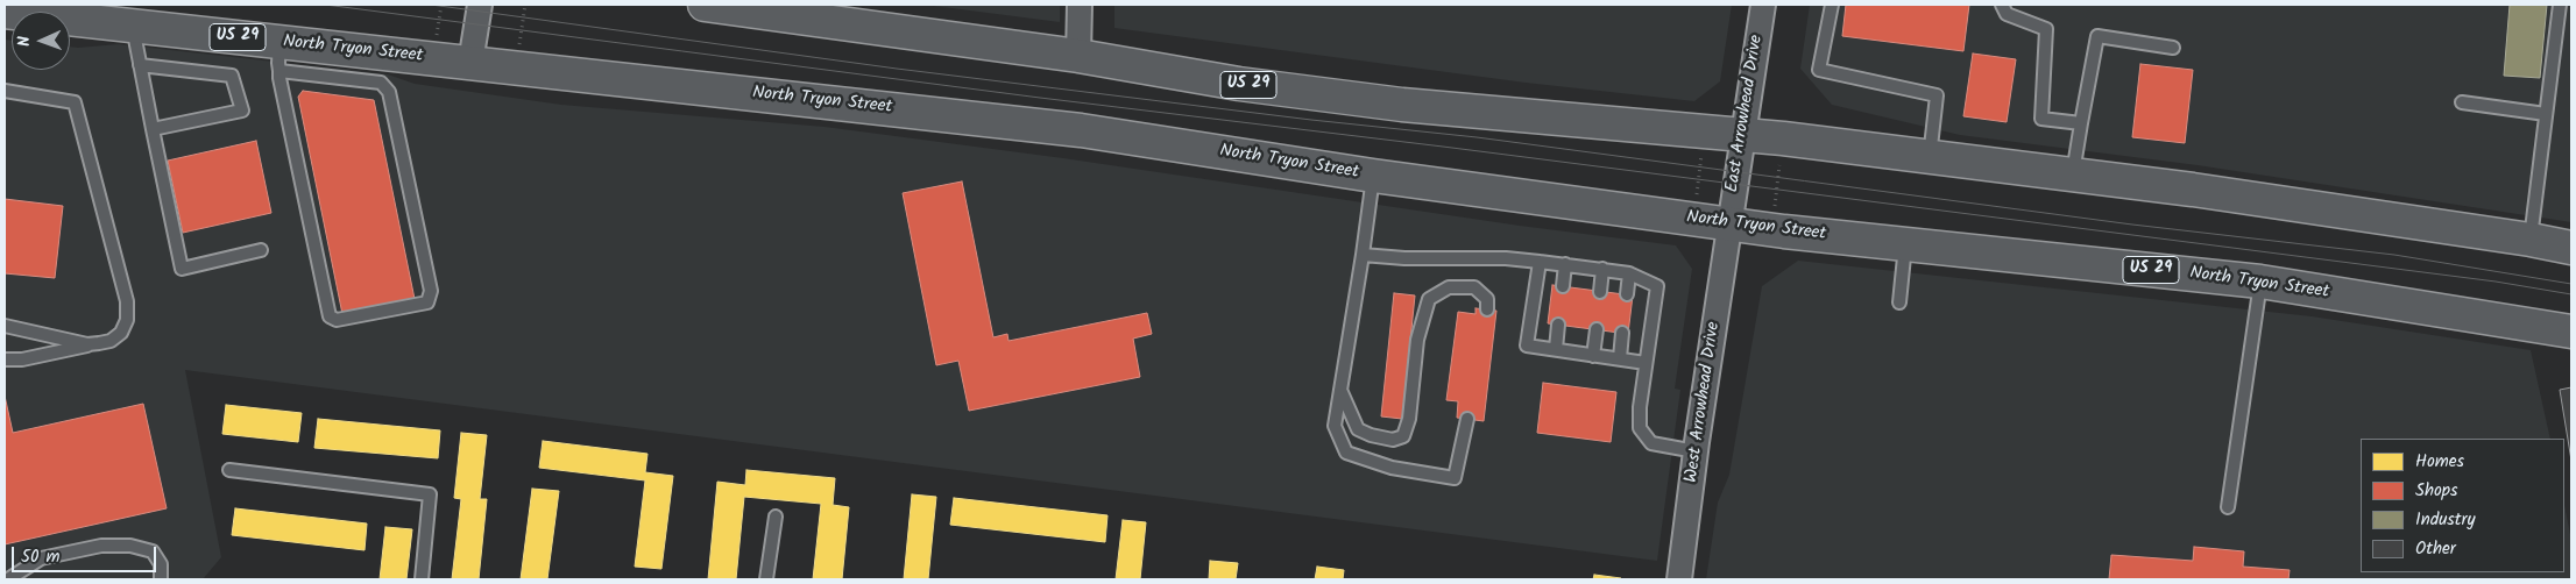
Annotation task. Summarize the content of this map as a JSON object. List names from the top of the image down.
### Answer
{
  "streets": {
    "main road": ["US 29", "North Tryon Street"],
    "street": ["East Arrowhead Drive", "West Arrowhead Drive"]
  },
  "crossings": [
    ["US 29", "East Arrowhead Drive"],
    ["North Tryon Street", "East Arrowhead Drive"],
    ["North Tryon Street", "West Arrowhead Drive"],
    ["East Arrowhead Drive", "West Arrowhead Drive"]
  ],
  "legend": [
    "Homes",
    "Shops",
    "Industry",
    "Other"
  ],
  "scale_bar": "50 m",
  "north": "left"
}
